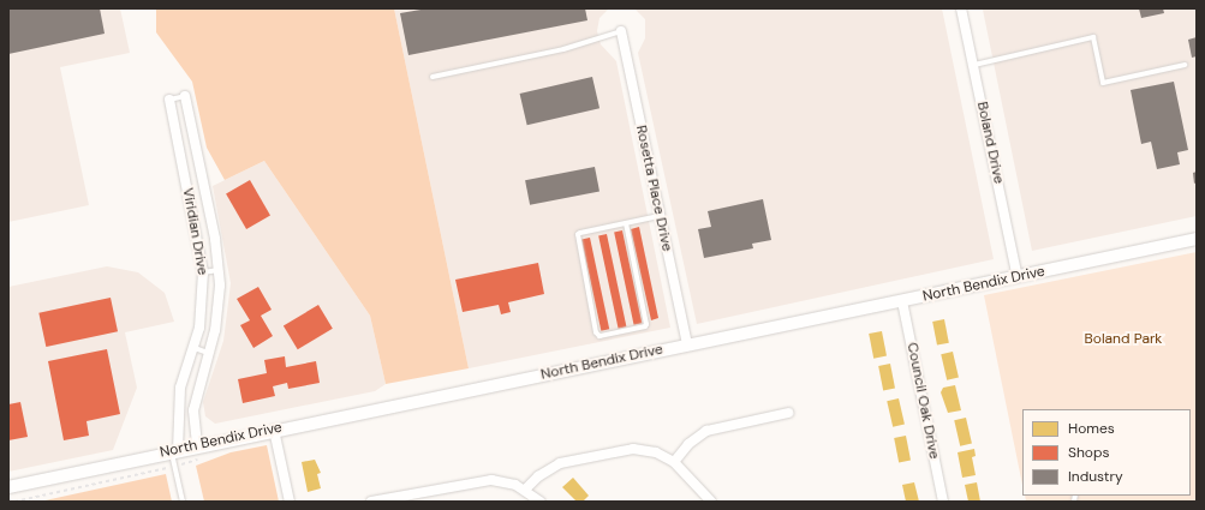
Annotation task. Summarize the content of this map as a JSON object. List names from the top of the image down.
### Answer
{
  "streets": {
    "street": [
      "Boland Drive",
      "Rosetta Place Drive",
      "Viridian Drive",
      "North Bendix Drive",
      "Council Oak Drive"
    ]
  },
  "crossings": [
    ["Boland Drive", "North Bendix Drive"],
    ["Rosetta Place Drive", "North Bendix Drive"],
    ["Viridian Drive", "North Bendix Drive"],
    ["North Bendix Drive", "Council Oak Drive"]
  ],
  "parks": ["Boland Park"],
  "legend": ["Homes", "Shops", "Industry"]
}
